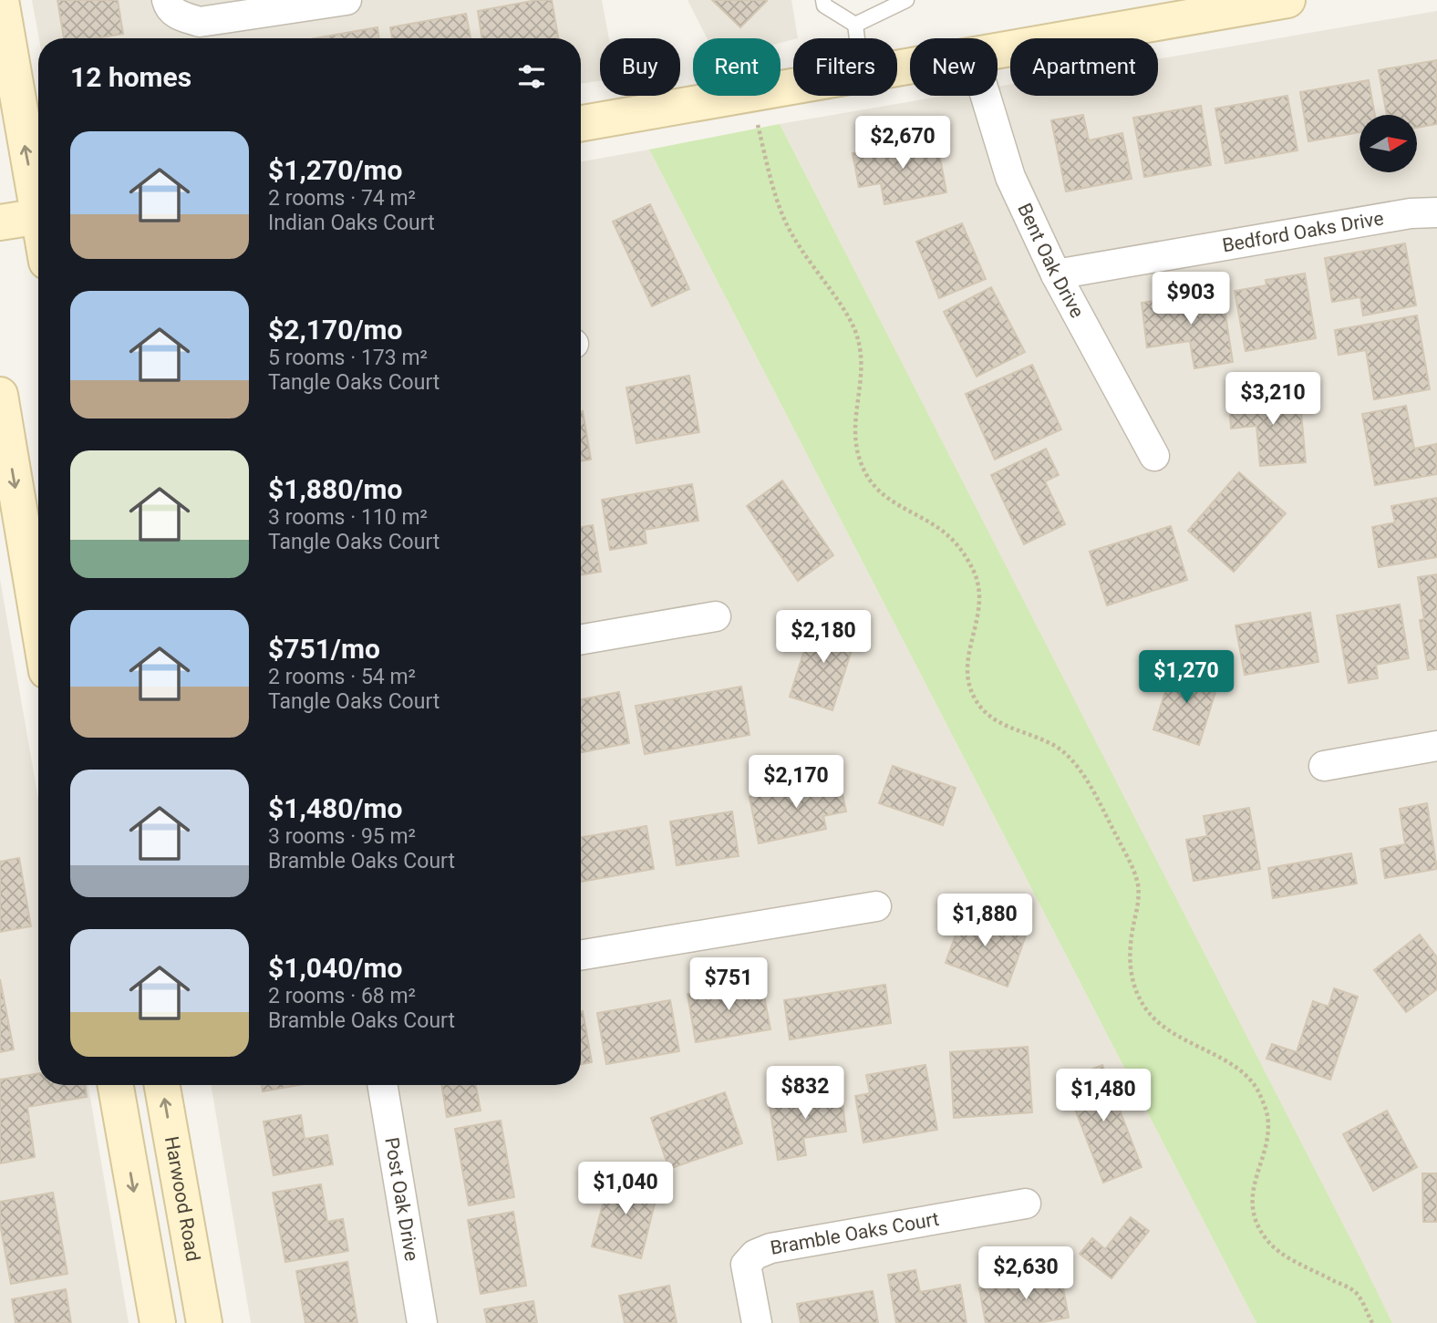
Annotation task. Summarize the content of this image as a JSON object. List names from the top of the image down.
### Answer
{
  "streets": {
    "main road": ["Harwood Road"],
    "street": [
      "Bedford Oaks Drive",
      "Bent Oak Drive",
      "Post Oak Drive",
      "Bramble Oaks Court"
    ]
  },
  "crossings": [
    ["Bedford Oaks Drive", "Bent Oak Drive"]
  ],
  "north": "right",
  "page": {
    "chip": [
      "Buy",
      "Rent",
      "Filters",
      "New",
      "Apartment"
    ],
    "heading": "12 homes",
    "list": [
      {
        "name": "$1,270/mo",
        "note": "2 rooms · 74 m² · Indian Oaks Court"
      },
      {
        "name": "$2,170/mo",
        "note": "5 rooms · 173 m² · Tangle Oaks Court"
      },
      {
        "name": "$1,880/mo",
        "note": "3 rooms · 110 m² · Tangle Oaks Court"
      },
      {
        "name": "$751/mo",
        "note": "2 rooms · 54 m² · Tangle Oaks Court"
      },
      {
        "name": "$1,480/mo",
        "note": "3 rooms · 95 m² · Bramble Oaks Court"
      },
      {
        "name": "$1,040/mo",
        "note": "2 rooms · 68 m² · Bramble Oaks Court"
      }
    ],
    "price": [
      "$2,670",
      "$903",
      "$3,210",
      "$2,180",
      "$1,270",
      "$2,170",
      "$1,880",
      "$751",
      "$832",
      "$1,480",
      "$1,040",
      "$2,630"
    ]
  }
}
